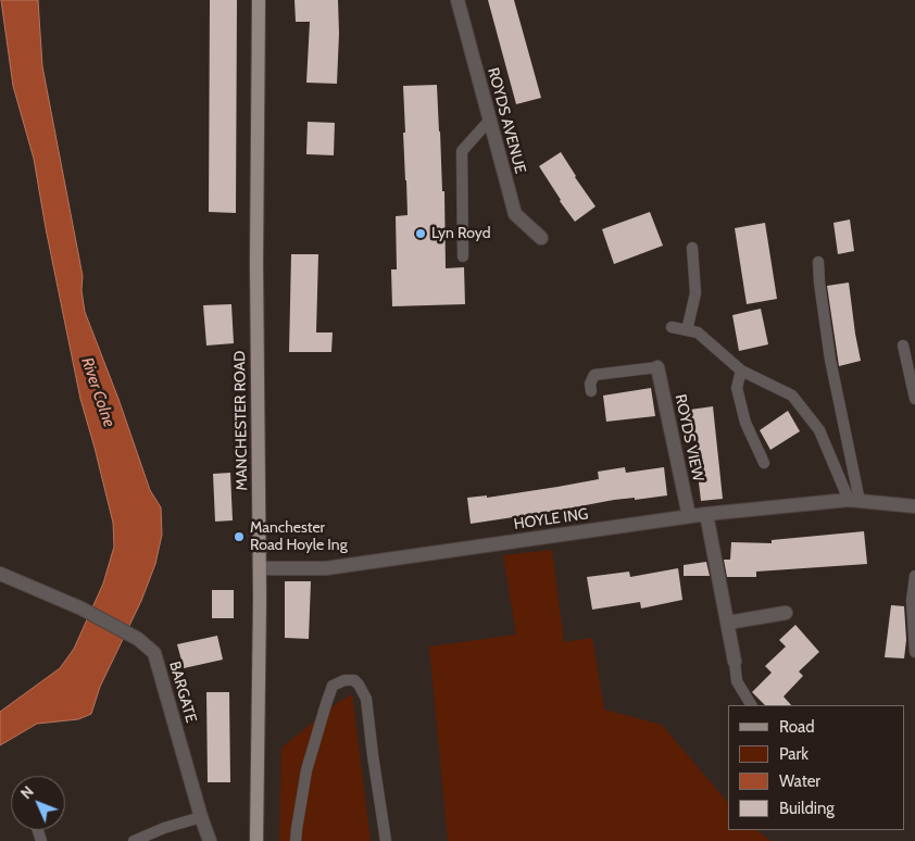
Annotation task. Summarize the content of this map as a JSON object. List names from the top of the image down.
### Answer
{
  "streets": {
    "main road": ["MANCHESTER ROAD"],
    "street": [
      "ROYDS AVENUE",
      "ROYDS VIEW",
      "HOYLE ING",
      "BARGATE"
    ]
  },
  "crossings": [
    ["MANCHESTER ROAD", "HOYLE ING"],
    ["ROYDS VIEW", "HOYLE ING"]
  ],
  "water": ["River Colne"],
  "places": ["Lyn Royd", "Manchester Road Hoyle Ing"],
  "legend": [
    "Road",
    "Park",
    "Water",
    "Building"
  ],
  "north": "top left"
}
